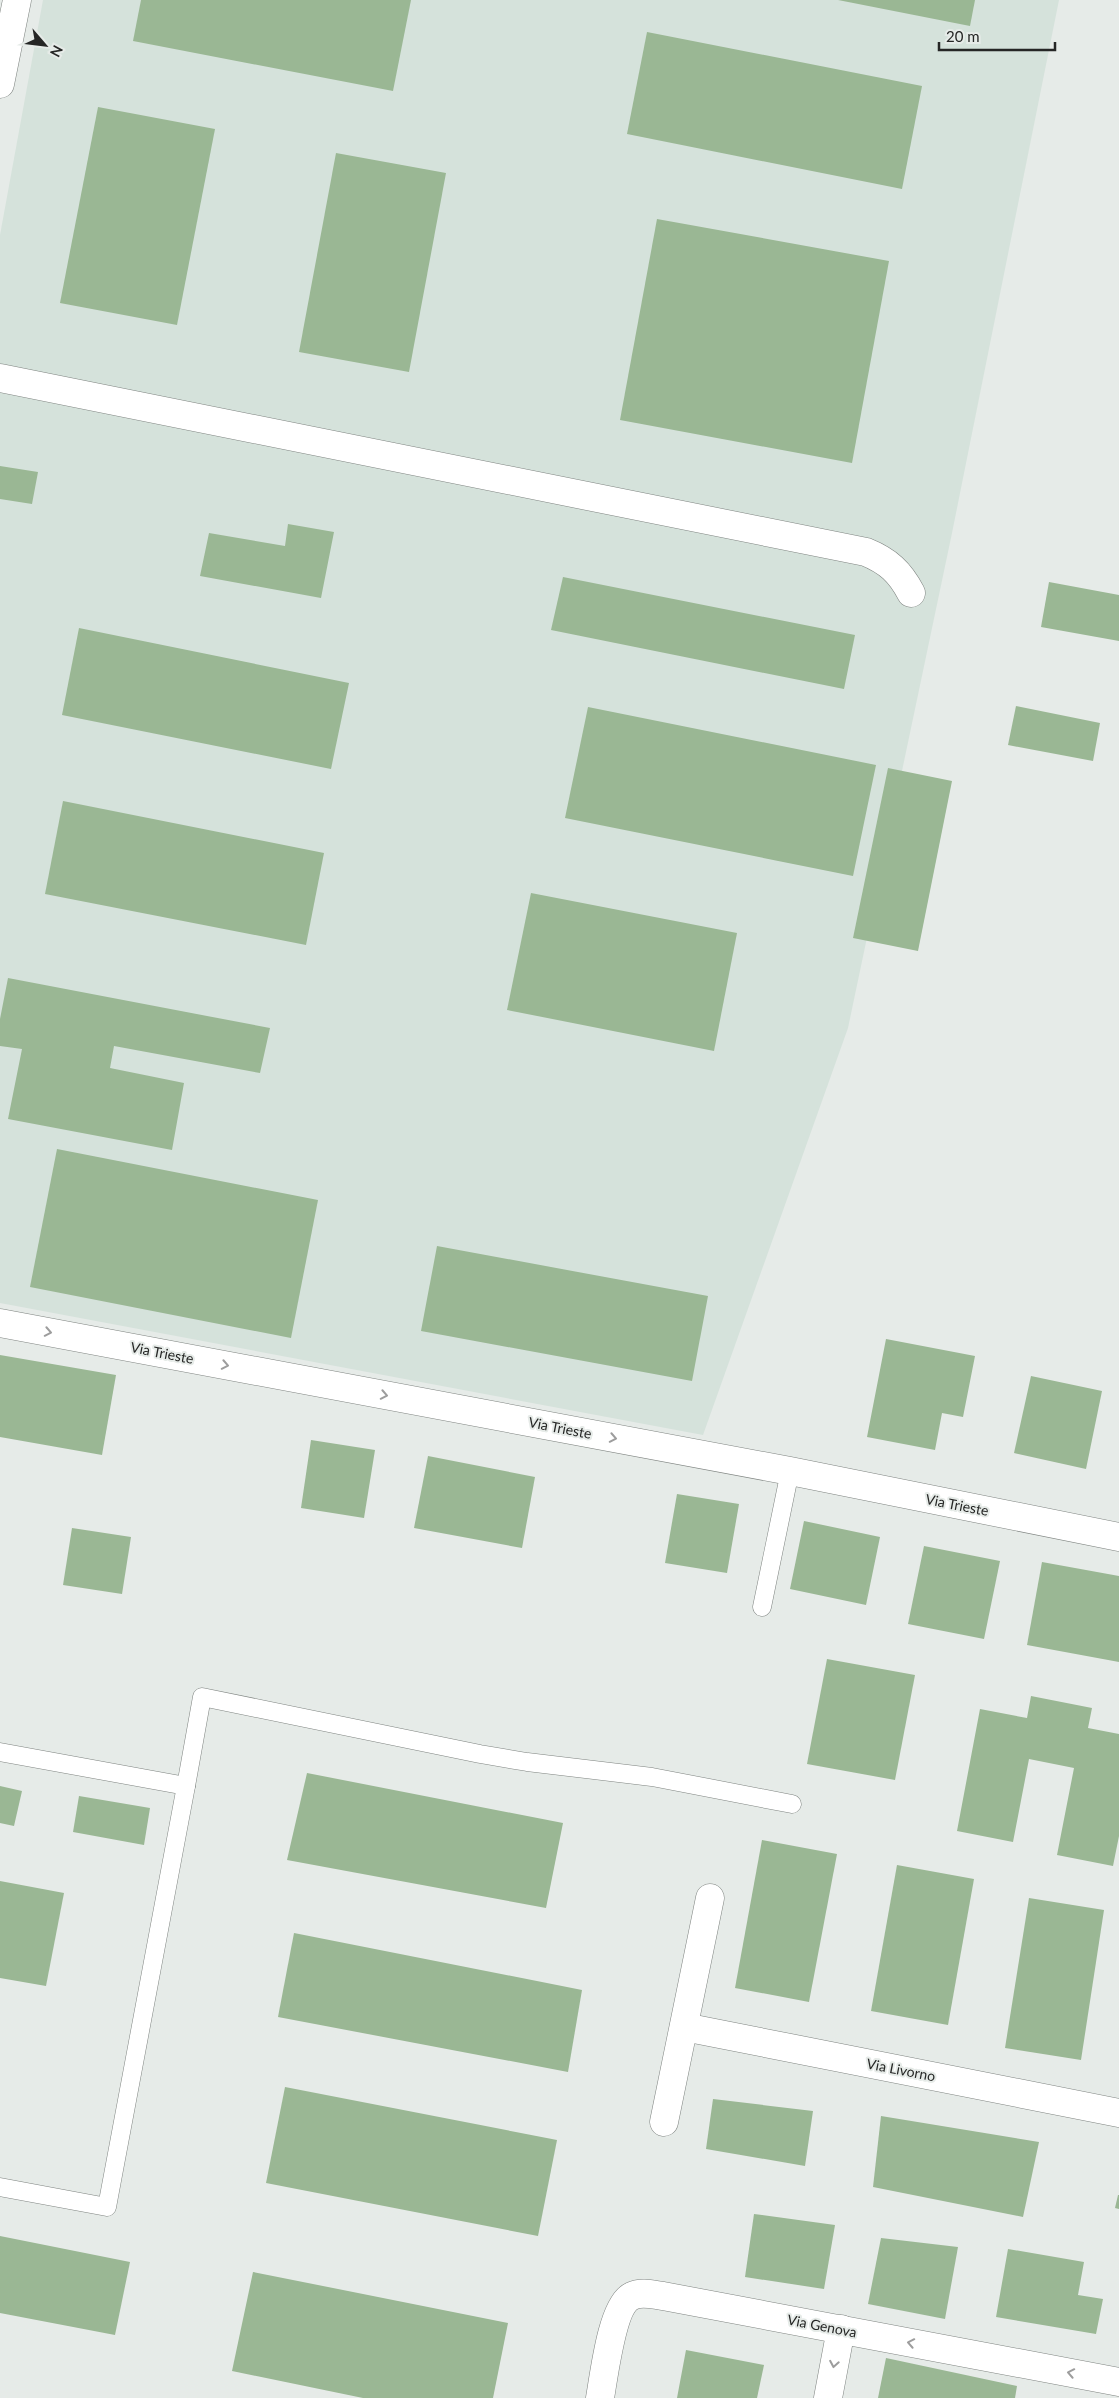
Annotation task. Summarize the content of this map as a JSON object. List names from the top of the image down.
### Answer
{
  "streets": {
    "street": ["Via Trieste", "Via Livorno", "Via Genova"]
  },
  "one_way": ["Via Trieste", "Via Genova"],
  "scale_bar": "20 m",
  "north": "bottom right"
}
